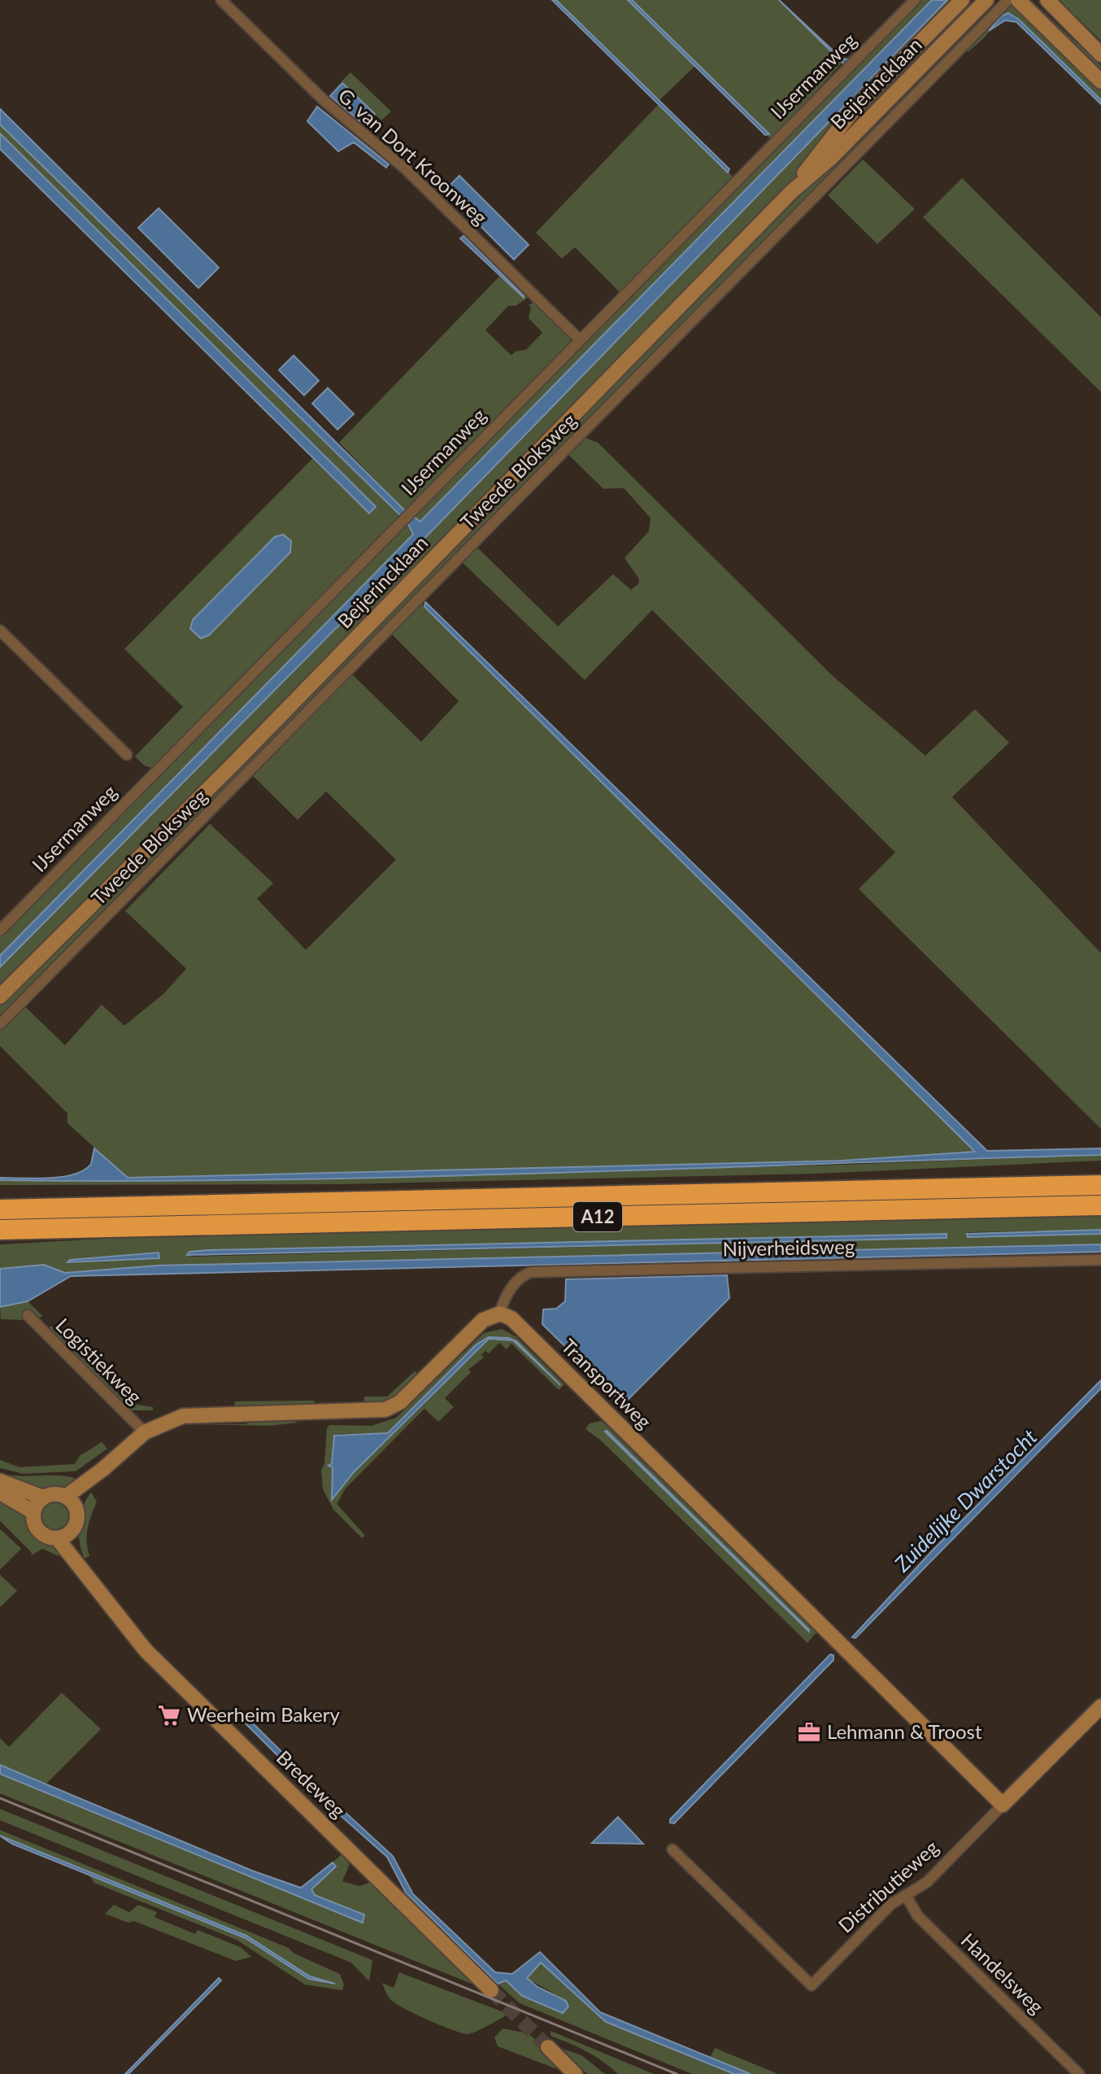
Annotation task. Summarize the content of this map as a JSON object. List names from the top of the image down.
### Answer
{
  "streets": {
    "highway": ["A12"],
    "street": [
      "IJsermanweg",
      "Beijerincklaan",
      "G. van Dort Kroonweg",
      "Tweede Bloksweg",
      "Nijverheidsweg",
      "Logistiekweg",
      "Transportweg",
      "Bredeweg",
      "Distributieweg",
      "Handelsweg"
    ]
  },
  "crossings": [
    ["IJsermanweg", "G. van Dort Kroonweg"],
    ["Nijverheidsweg", "Transportweg"],
    ["Transportweg", "Distributieweg"],
    ["Distributieweg", "Handelsweg"]
  ],
  "water": ["Zuidelijke Dwarstocht"],
  "places": {
    "supermarket": ["Weerheim Bakery"],
    "office": ["Lehmann & Troost"]
  }
}
